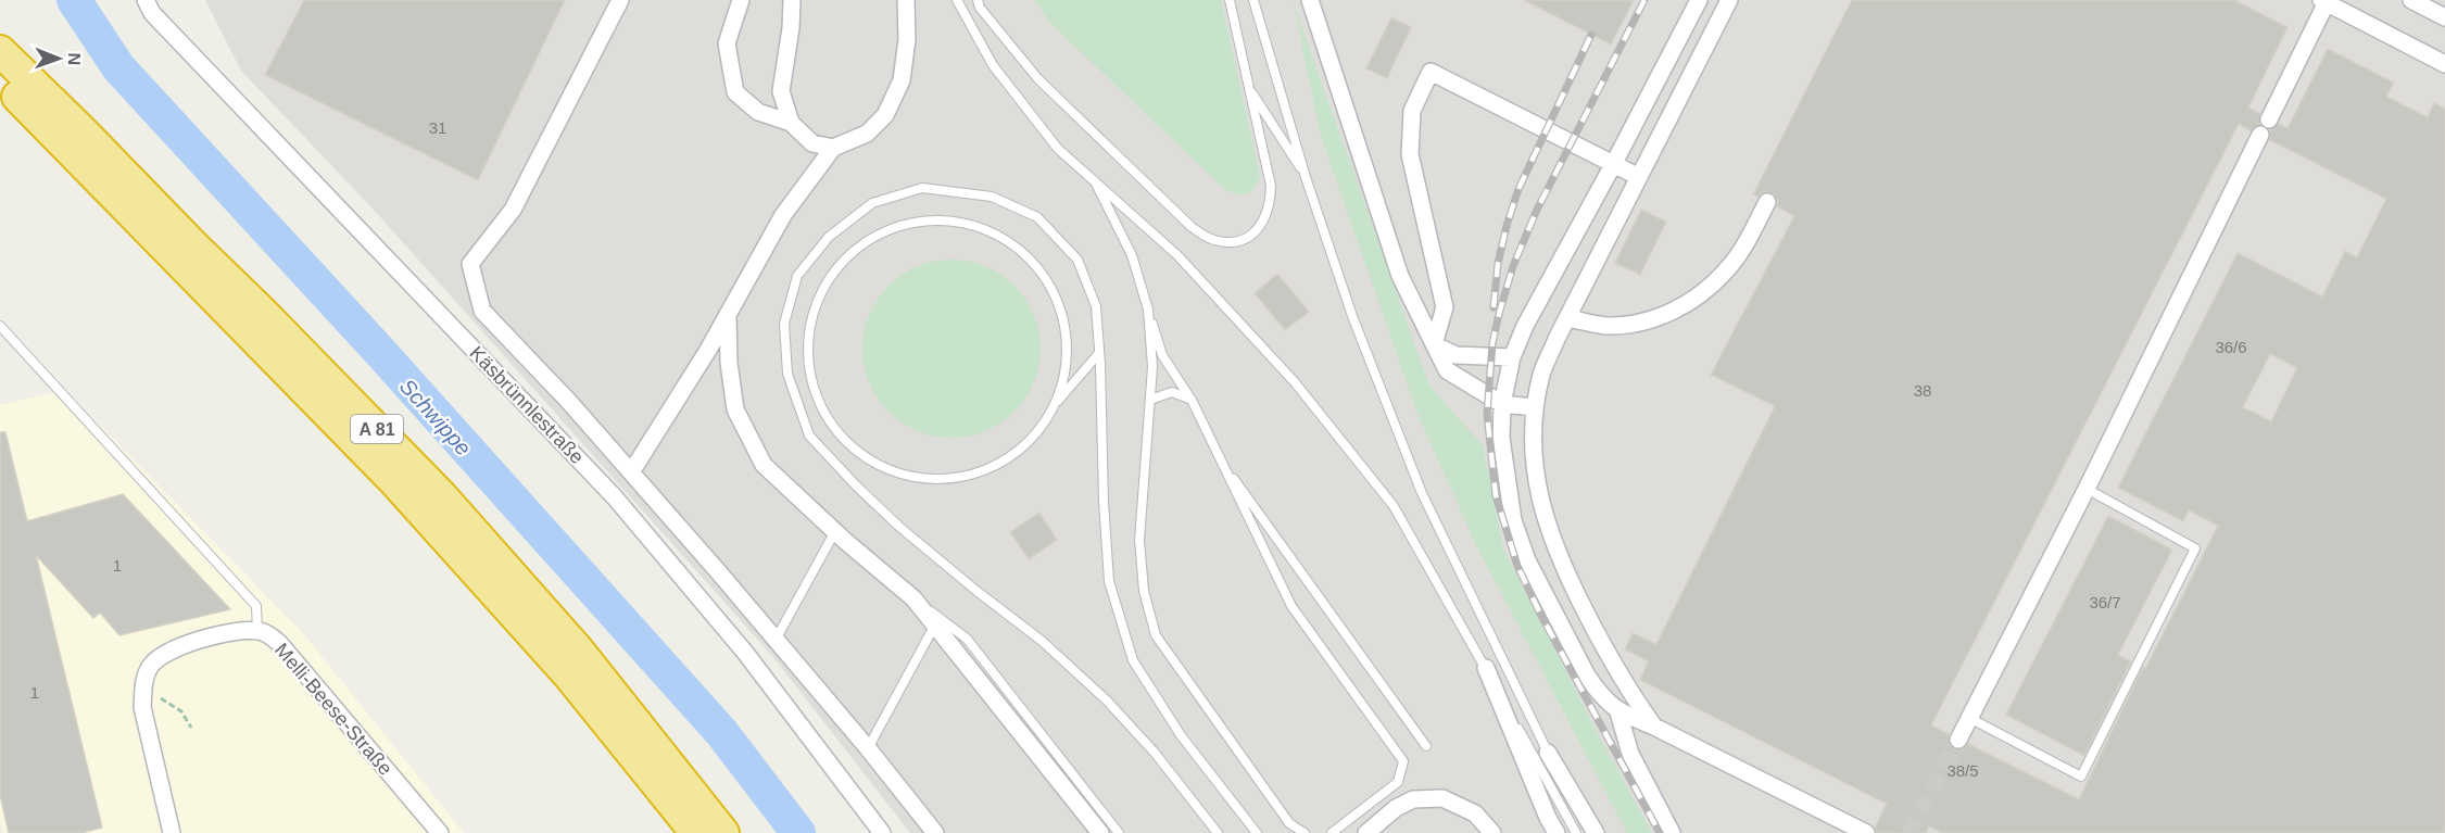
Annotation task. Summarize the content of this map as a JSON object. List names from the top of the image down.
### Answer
{
  "streets": {
    "highway": ["A 81"],
    "street": ["Käsbrünnlestraße", "Melli-Beese-Straße"]
  },
  "water": ["Schwippe"],
  "house_numbers": [
    "31",
    "36/6",
    "38",
    "1",
    "36/7",
    "1",
    "38/5"
  ],
  "north": "right"
}
